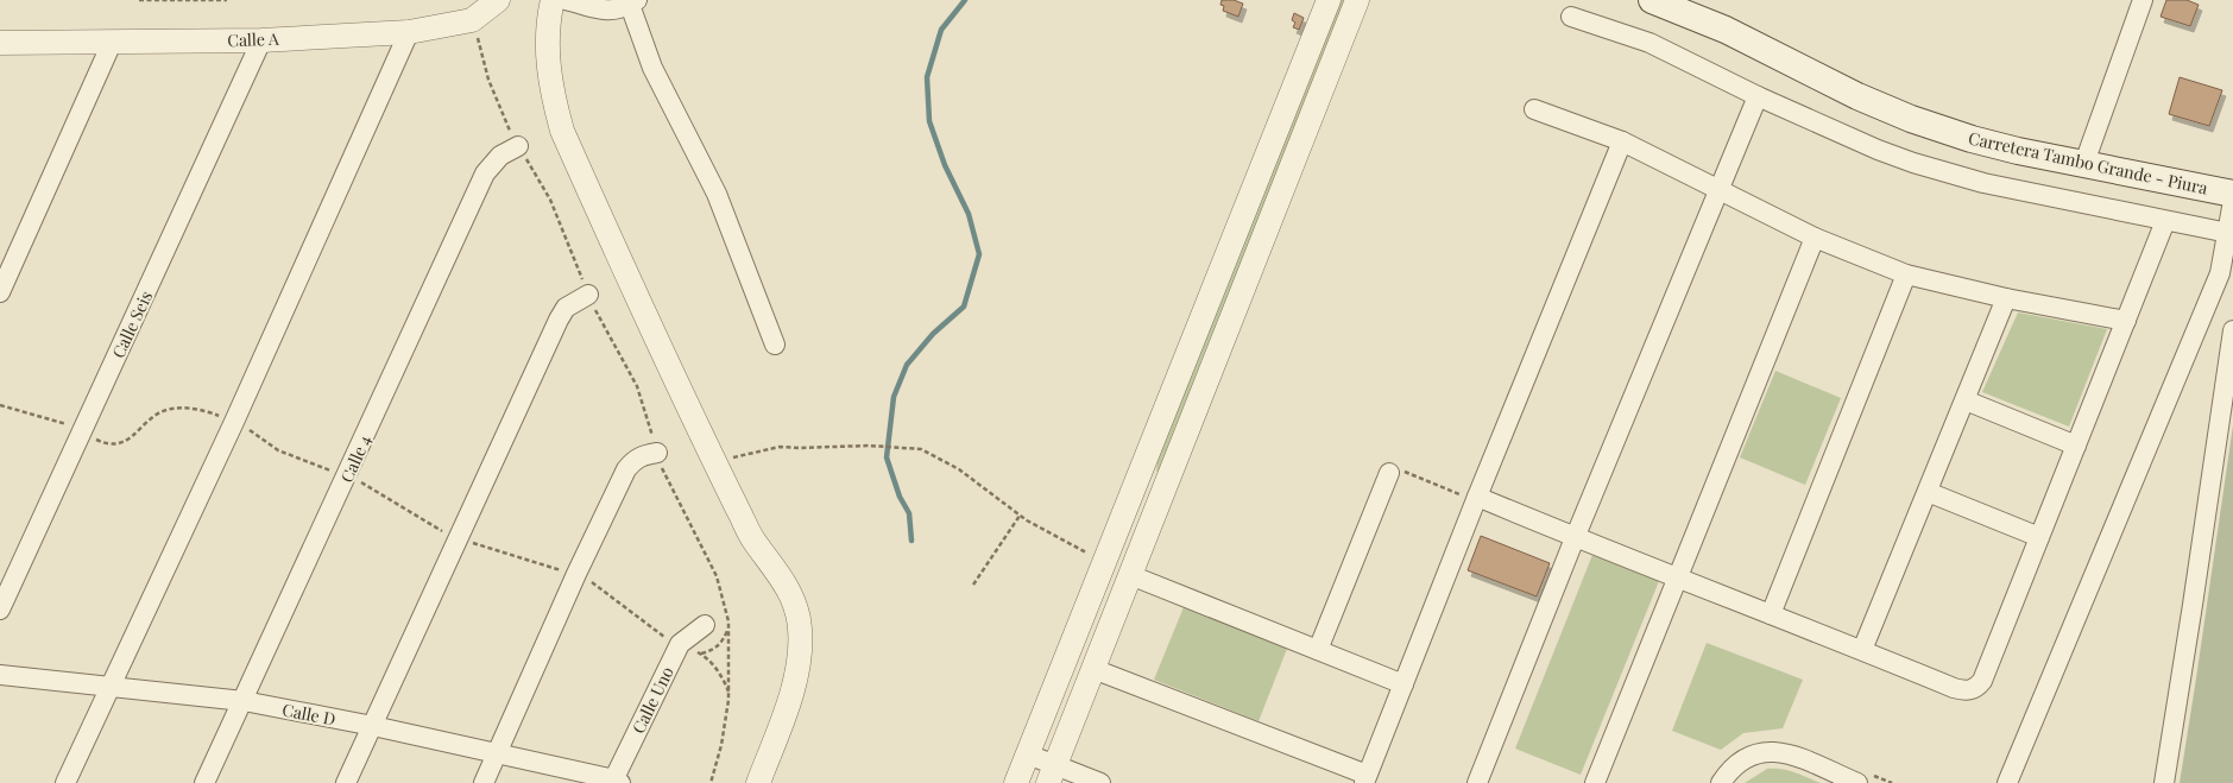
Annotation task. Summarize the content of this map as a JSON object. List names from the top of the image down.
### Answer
{
  "streets": {
    "main road": ["Carretera Tambo Grande - Piura"],
    "street": [
      "Calle A",
      "Calle Seis",
      "Calle 4",
      "Calle Uno",
      "Calle D"
    ]
  },
  "crossings": [
    ["Calle A", "Calle Seis"],
    ["Calle 4", "Calle D"],
    ["Calle Uno", "Calle D"]
  ]
}
